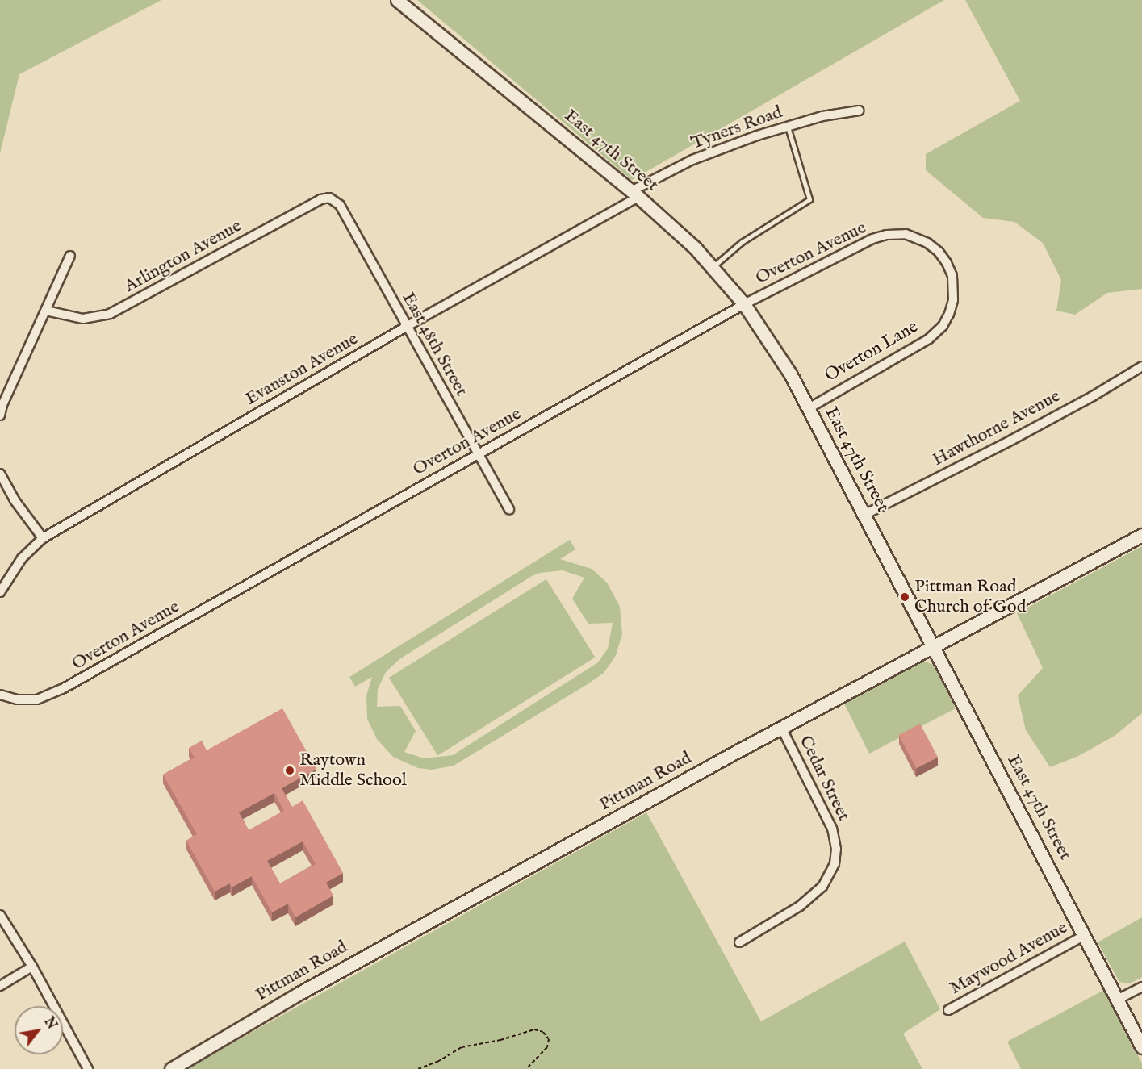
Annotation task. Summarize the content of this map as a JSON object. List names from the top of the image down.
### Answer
{
  "streets": {
    "main road": ["East 47th Street", "Pittman Road"],
    "street": [
      "Tyners Road",
      "Overton Avenue",
      "Arlington Avenue",
      "East 48th Street",
      "Overton Lane",
      "Evanston Avenue",
      "Hawthorne Avenue",
      "Cedar Street",
      "Maywood Avenue"
    ]
  },
  "crossings": [
    ["Tyners Road", "East 47th Street"],
    ["Tyners Road", "Evanston Avenue"],
    ["East 47th Street", "Overton Avenue"],
    ["East 47th Street", "Overton Lane"],
    ["East 47th Street", "Evanston Avenue"],
    ["East 47th Street", "Hawthorne Avenue"],
    ["East 47th Street", "Pittman Road"],
    ["East 47th Street", "Maywood Avenue"],
    ["Overton Avenue", "East 48th Street"],
    ["Overton Avenue", "Overton Lane"],
    ["Arlington Avenue", "East 48th Street"],
    ["East 48th Street", "Evanston Avenue"],
    ["Cedar Street", "Pittman Road"]
  ],
  "places": ["Pittman Road Church of God", "Raytown Middle School"],
  "north": "top right"
}
